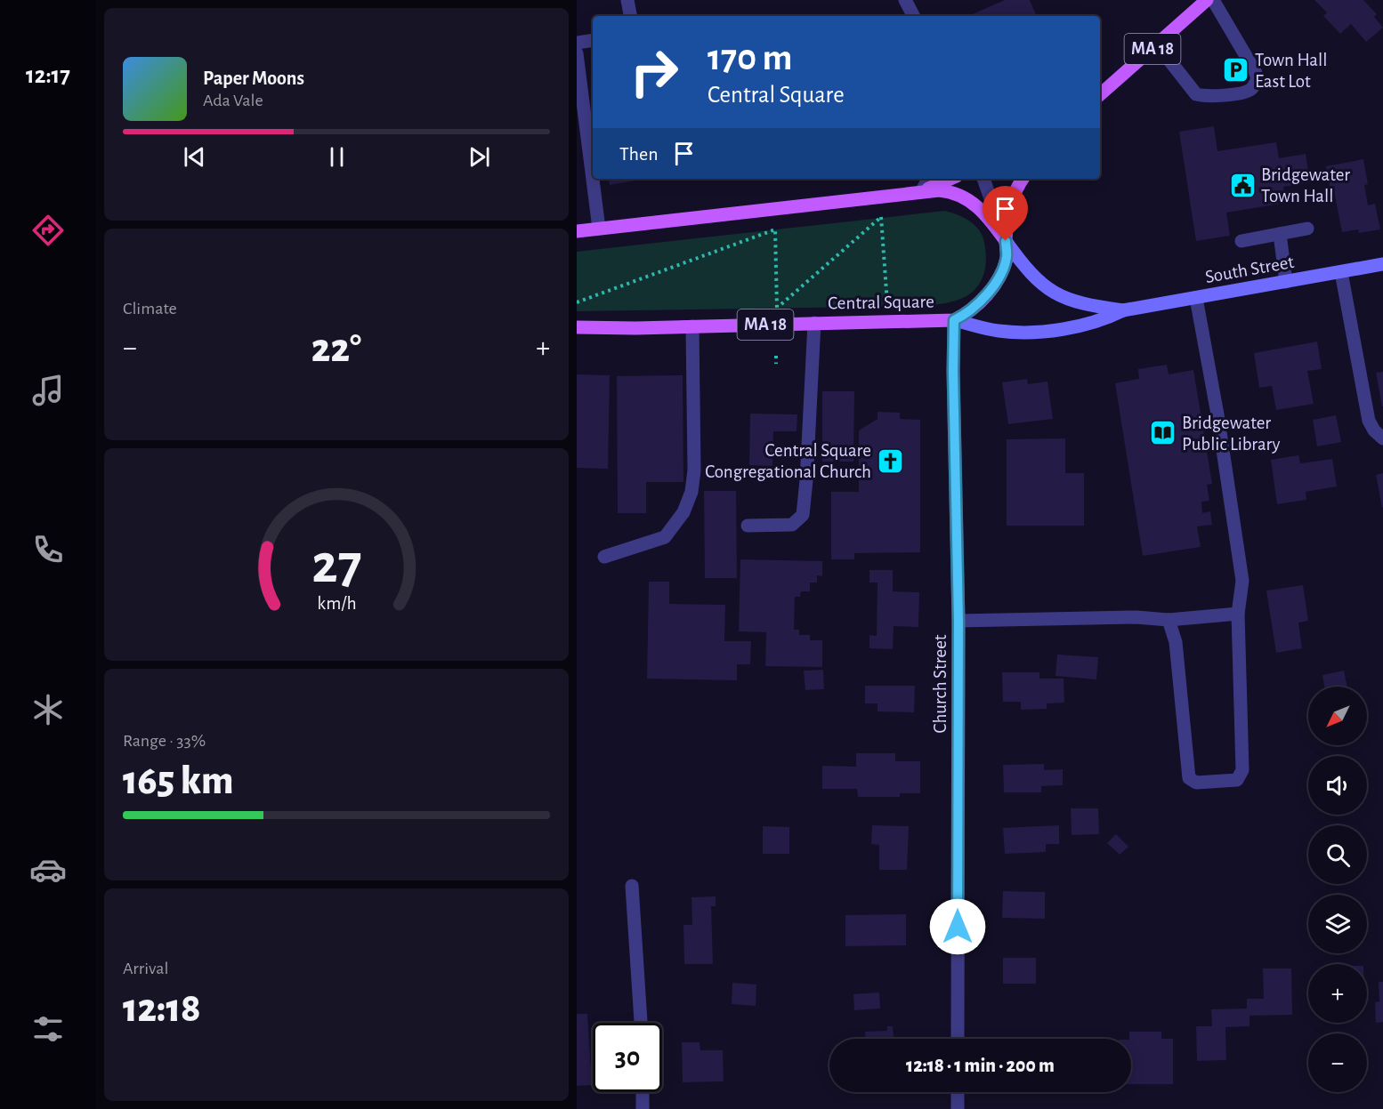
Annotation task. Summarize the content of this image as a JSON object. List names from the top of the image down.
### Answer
{
  "streets": {
    "main road": ["MA 18", "South Street", "Central Square"],
    "street": ["Church Street"]
  },
  "crossings": [
    ["South Street", "Central Square"],
    ["South Street", "Church Street"],
    ["Central Square", "Church Street"]
  ],
  "places": {
    "parking": ["Town Hall East Lot"],
    "public building": ["Bridgewater Town Hall"],
    "library": ["Bridgewater Public Library"],
    "church": ["Central Square Congregational Church"]
  },
  "north": "bottom left",
  "page": {
    "tabs": "12:17",
    "turn": ["170 m", "Central Square"],
    "song": ["Paper Moons", "Ada Vale"],
    "then": "Then",
    "tile": [
      "Climate",
      ["Range · 33%", "165 km"],
      ["Arrival", "12:18"]
    ],
    "heat": ["−", "22°", "+"],
    "map_buttons": ["+", "−"],
    "limit": "30",
    "trip": "12:18 · 1 min · 200 m",
    "gauge": ["27", "km/h"]
  }
}
